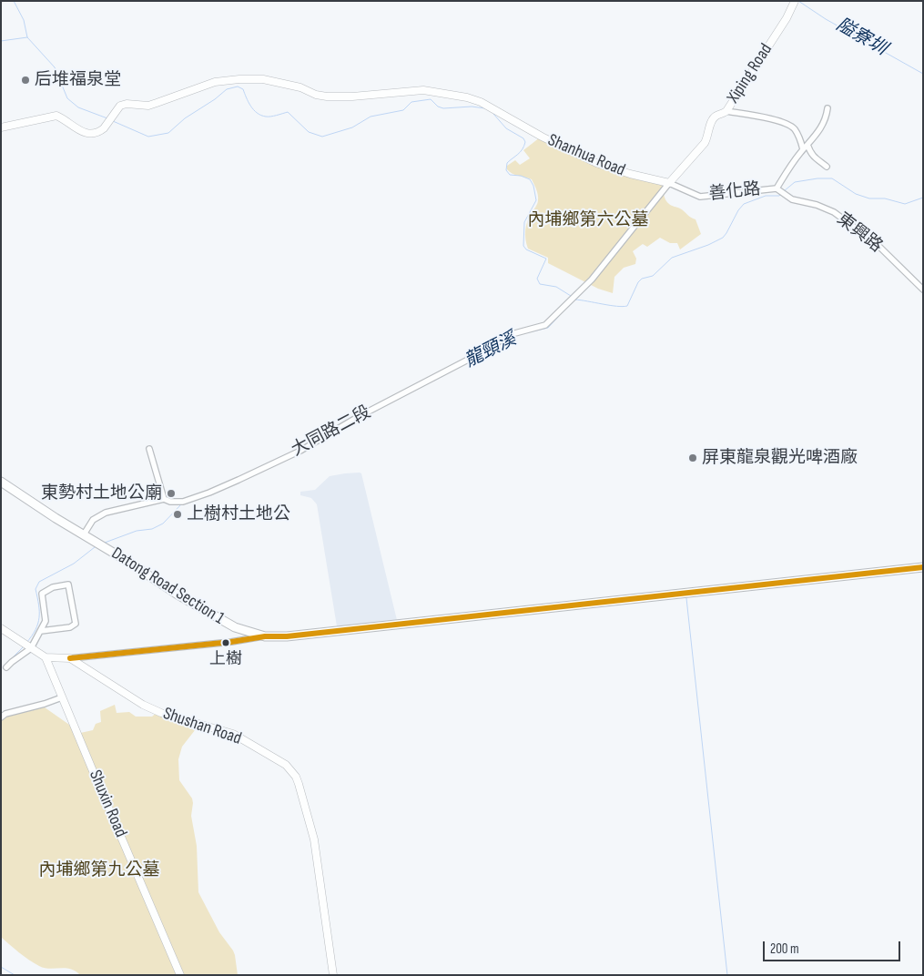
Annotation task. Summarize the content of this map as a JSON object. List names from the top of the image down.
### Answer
{
  "streets": {
    "main road": ["Datong Road Section 1"],
    "street": [
      "Xiping Road",
      "Shanhua Road",
      "善化路",
      "東興路",
      "大同路二段",
      "Shushan Road",
      "Shuxin Road"
    ]
  },
  "crossings": [
    ["Xiping Road", "Shanhua Road"],
    ["Xiping Road", "善化路"],
    ["Xiping Road", "大同路二段"],
    ["Shanhua Road", "善化路"],
    ["Shanhua Road", "大同路二段"],
    ["善化路", "東興路"],
    ["善化路", "大同路二段"],
    ["大同路二段", "Datong Road Section 1"]
  ],
  "water": ["隘寮圳", "龍頸溪"],
  "parks": ["內埔鄉第六公墓", "內埔鄉第九公墓"],
  "places": [
    "后堆福泉堂",
    "屏東龍泉觀光啤酒廠",
    "東勢村土地公廟",
    "上樹村土地公",
    "上樹"
  ],
  "scale_bar": "200 m"
}
